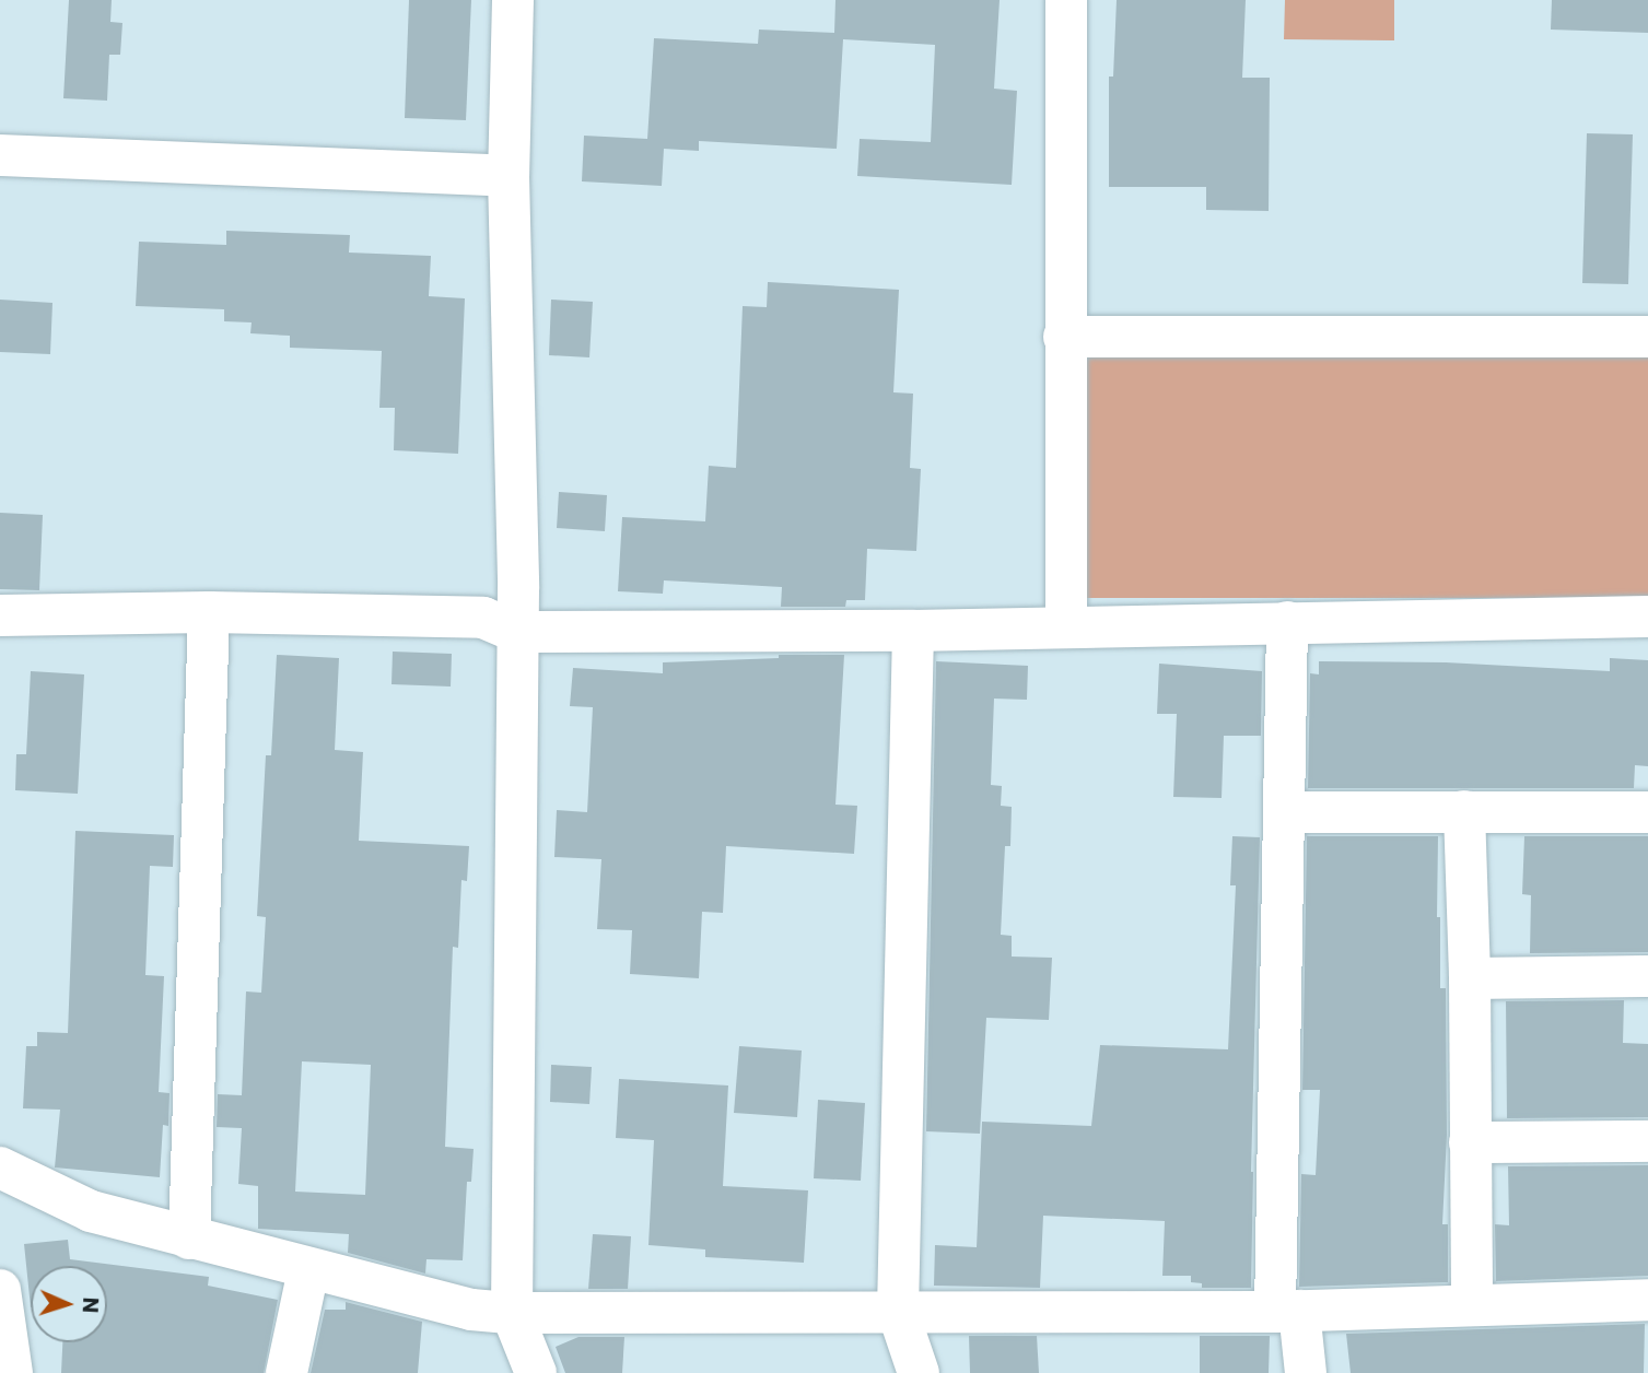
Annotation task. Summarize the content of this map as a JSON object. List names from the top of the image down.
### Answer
{
  "north": "right"
}
